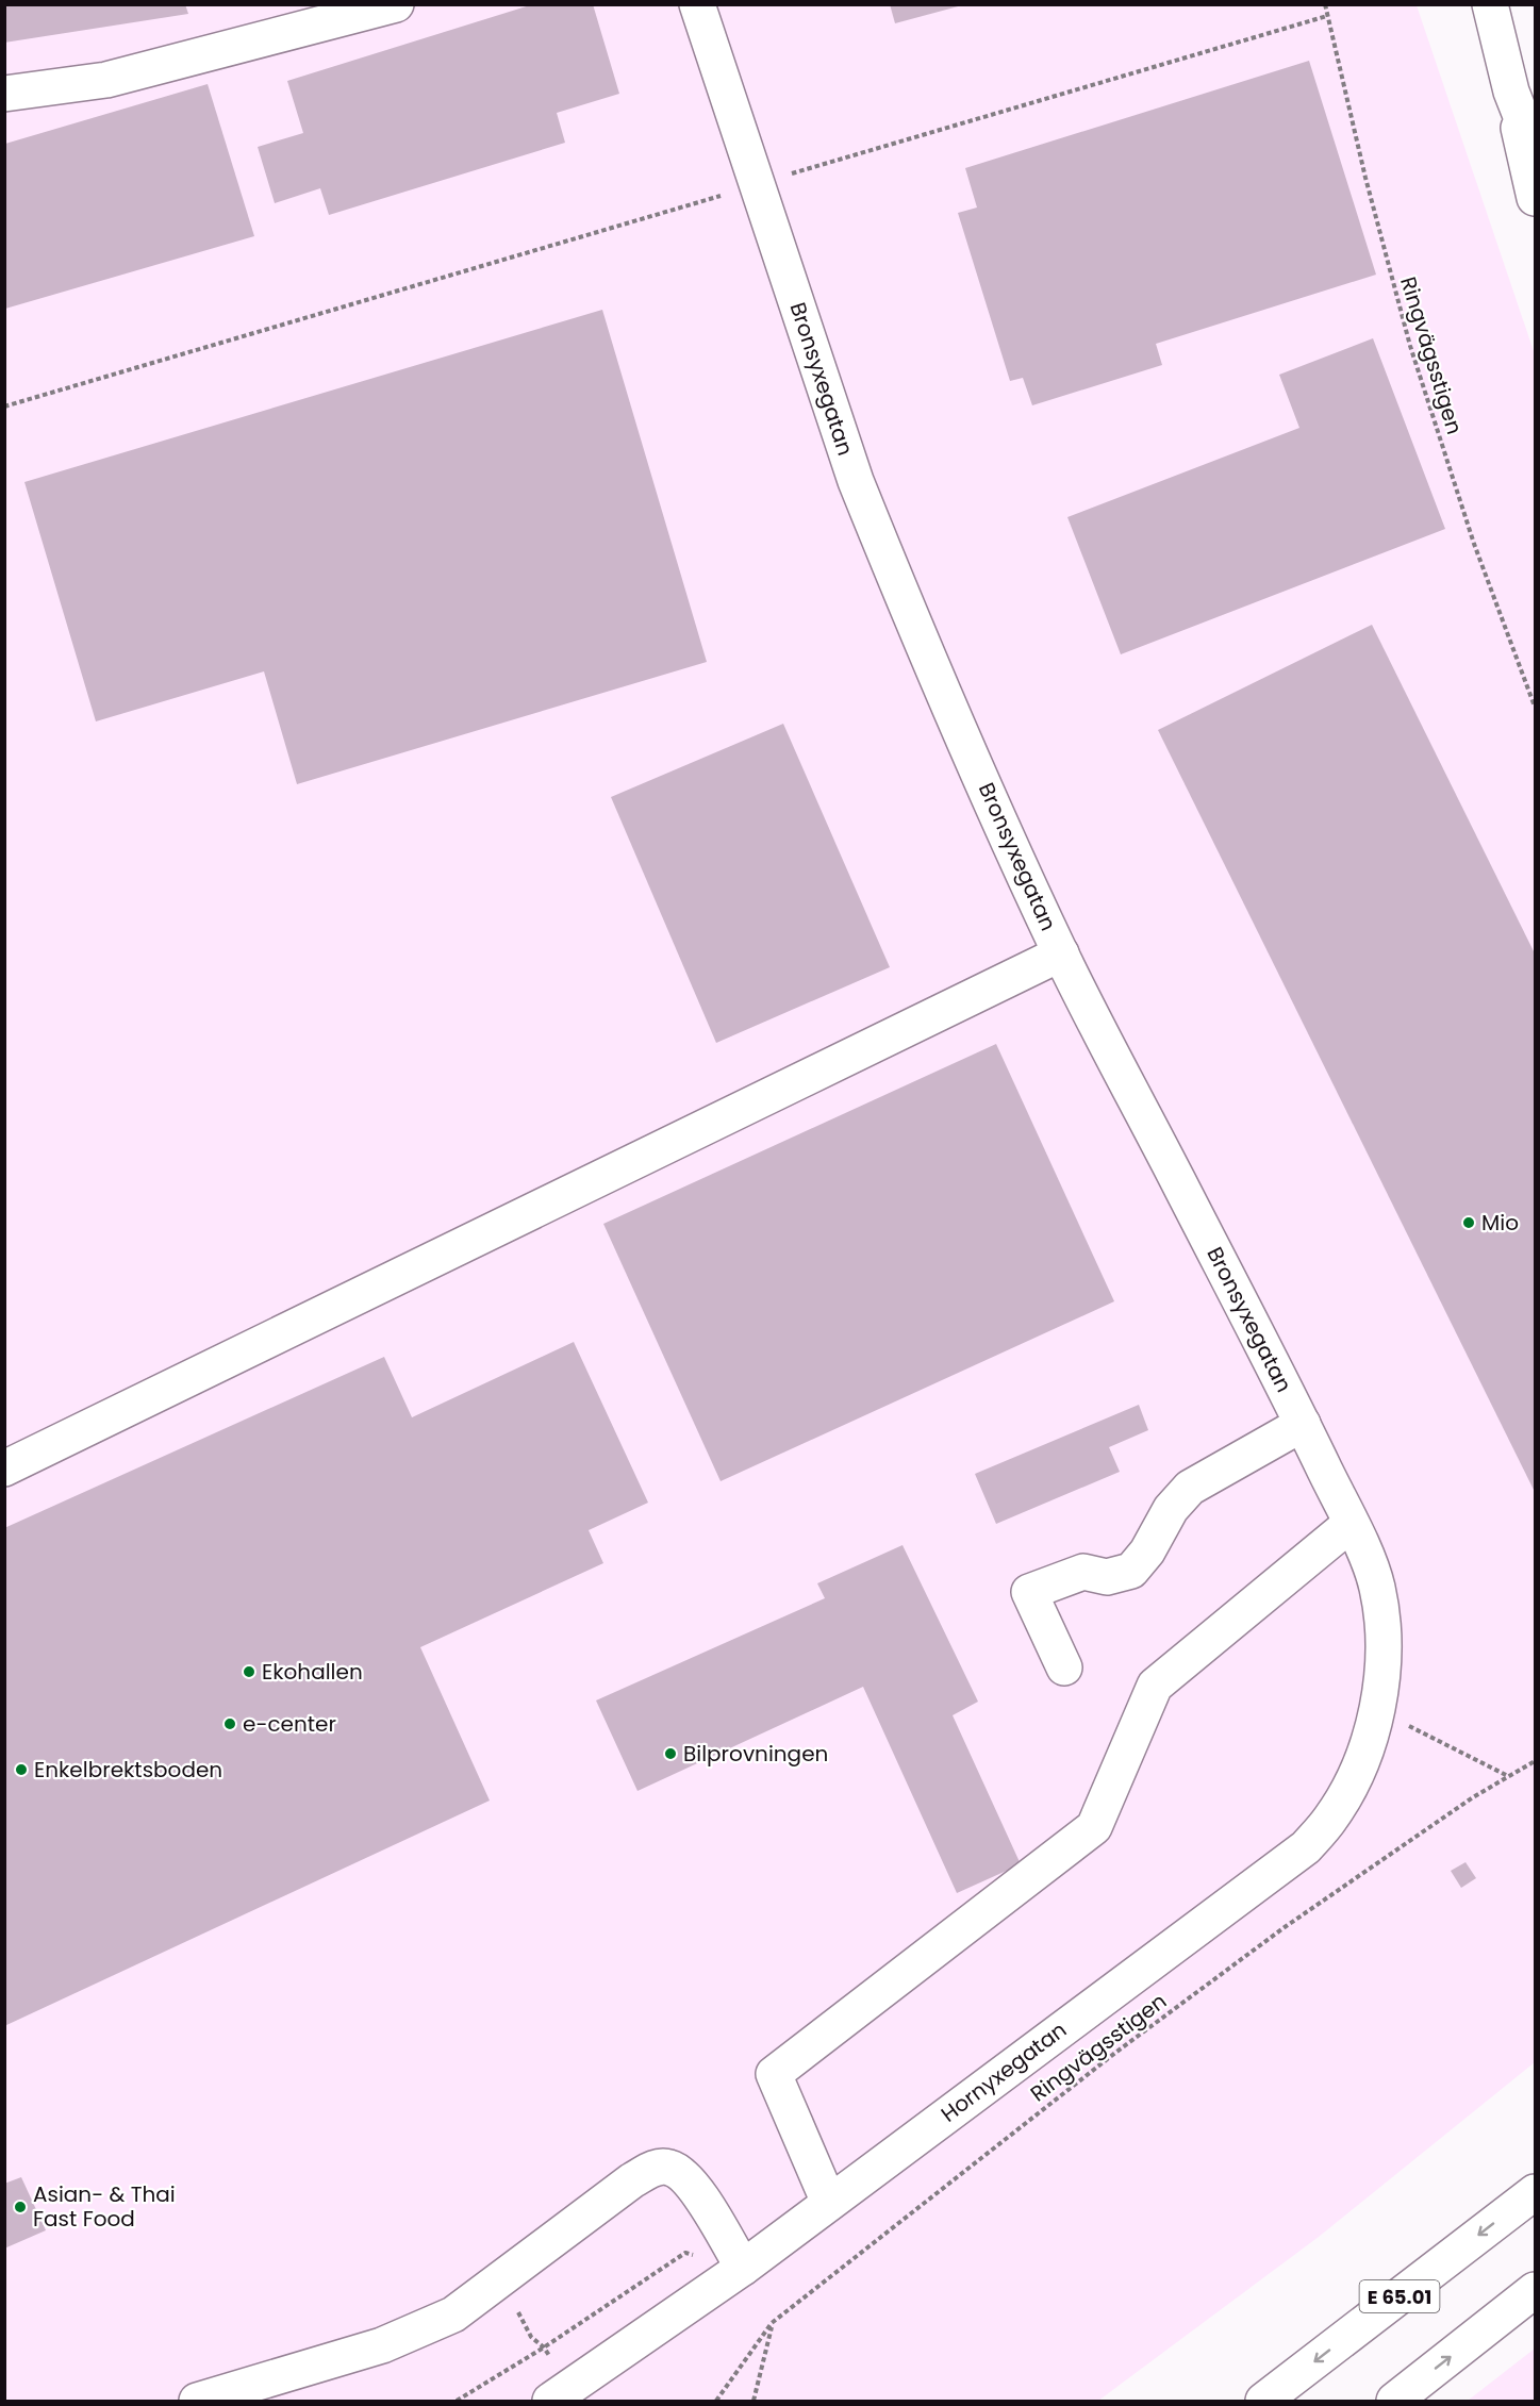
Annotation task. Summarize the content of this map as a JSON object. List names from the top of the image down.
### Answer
{
  "streets": {
    "main road": ["Bronsyxegatan", "Hornyxegatan", "E 65.01"],
    "path": ["Ringvägsstigen"]
  },
  "crossings": [
    ["Bronsyxegatan", "Hornyxegatan"]
  ],
  "places": [
    "Mio",
    "Ekohallen",
    "e-center",
    "Bilprovningen",
    "Enkelbrektsboden",
    "Asian- & Thai Fast Food"
  ]
}
